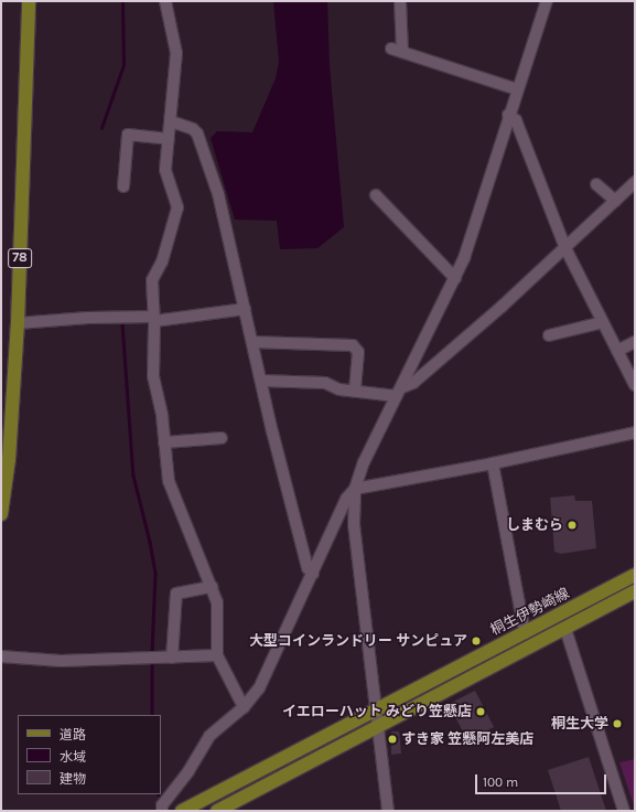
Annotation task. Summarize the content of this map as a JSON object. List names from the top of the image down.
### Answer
{
  "streets": {
    "main road": ["78", "桐生伊勢崎線"]
  },
  "places": [
    "しまむら",
    "大型コインランドリー サンピュア",
    "イエローハット みどり笠懸店",
    "桐生大学",
    "すき家 笠懸阿左美店"
  ],
  "legend": ["道路", "水域", "建物"],
  "scale_bar": "100 m"
}
